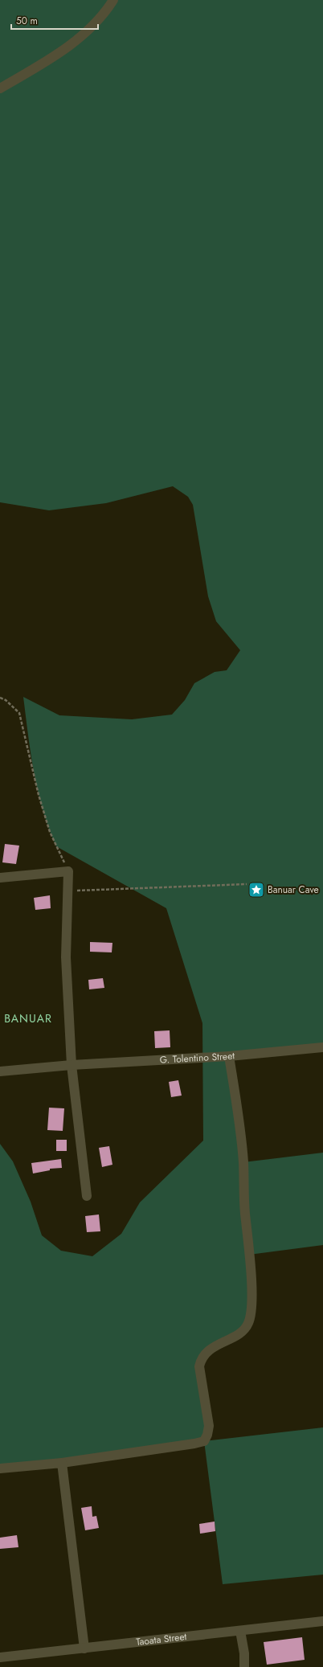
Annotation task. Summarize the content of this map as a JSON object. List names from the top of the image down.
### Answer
{
  "streets": {
    "street": ["G. Tolentino Street", "Taoata Street"]
  },
  "districts": ["BANUAR"],
  "places": {
    "place": ["Banuar Cave"]
  },
  "scale_bar": "50 m"
}
